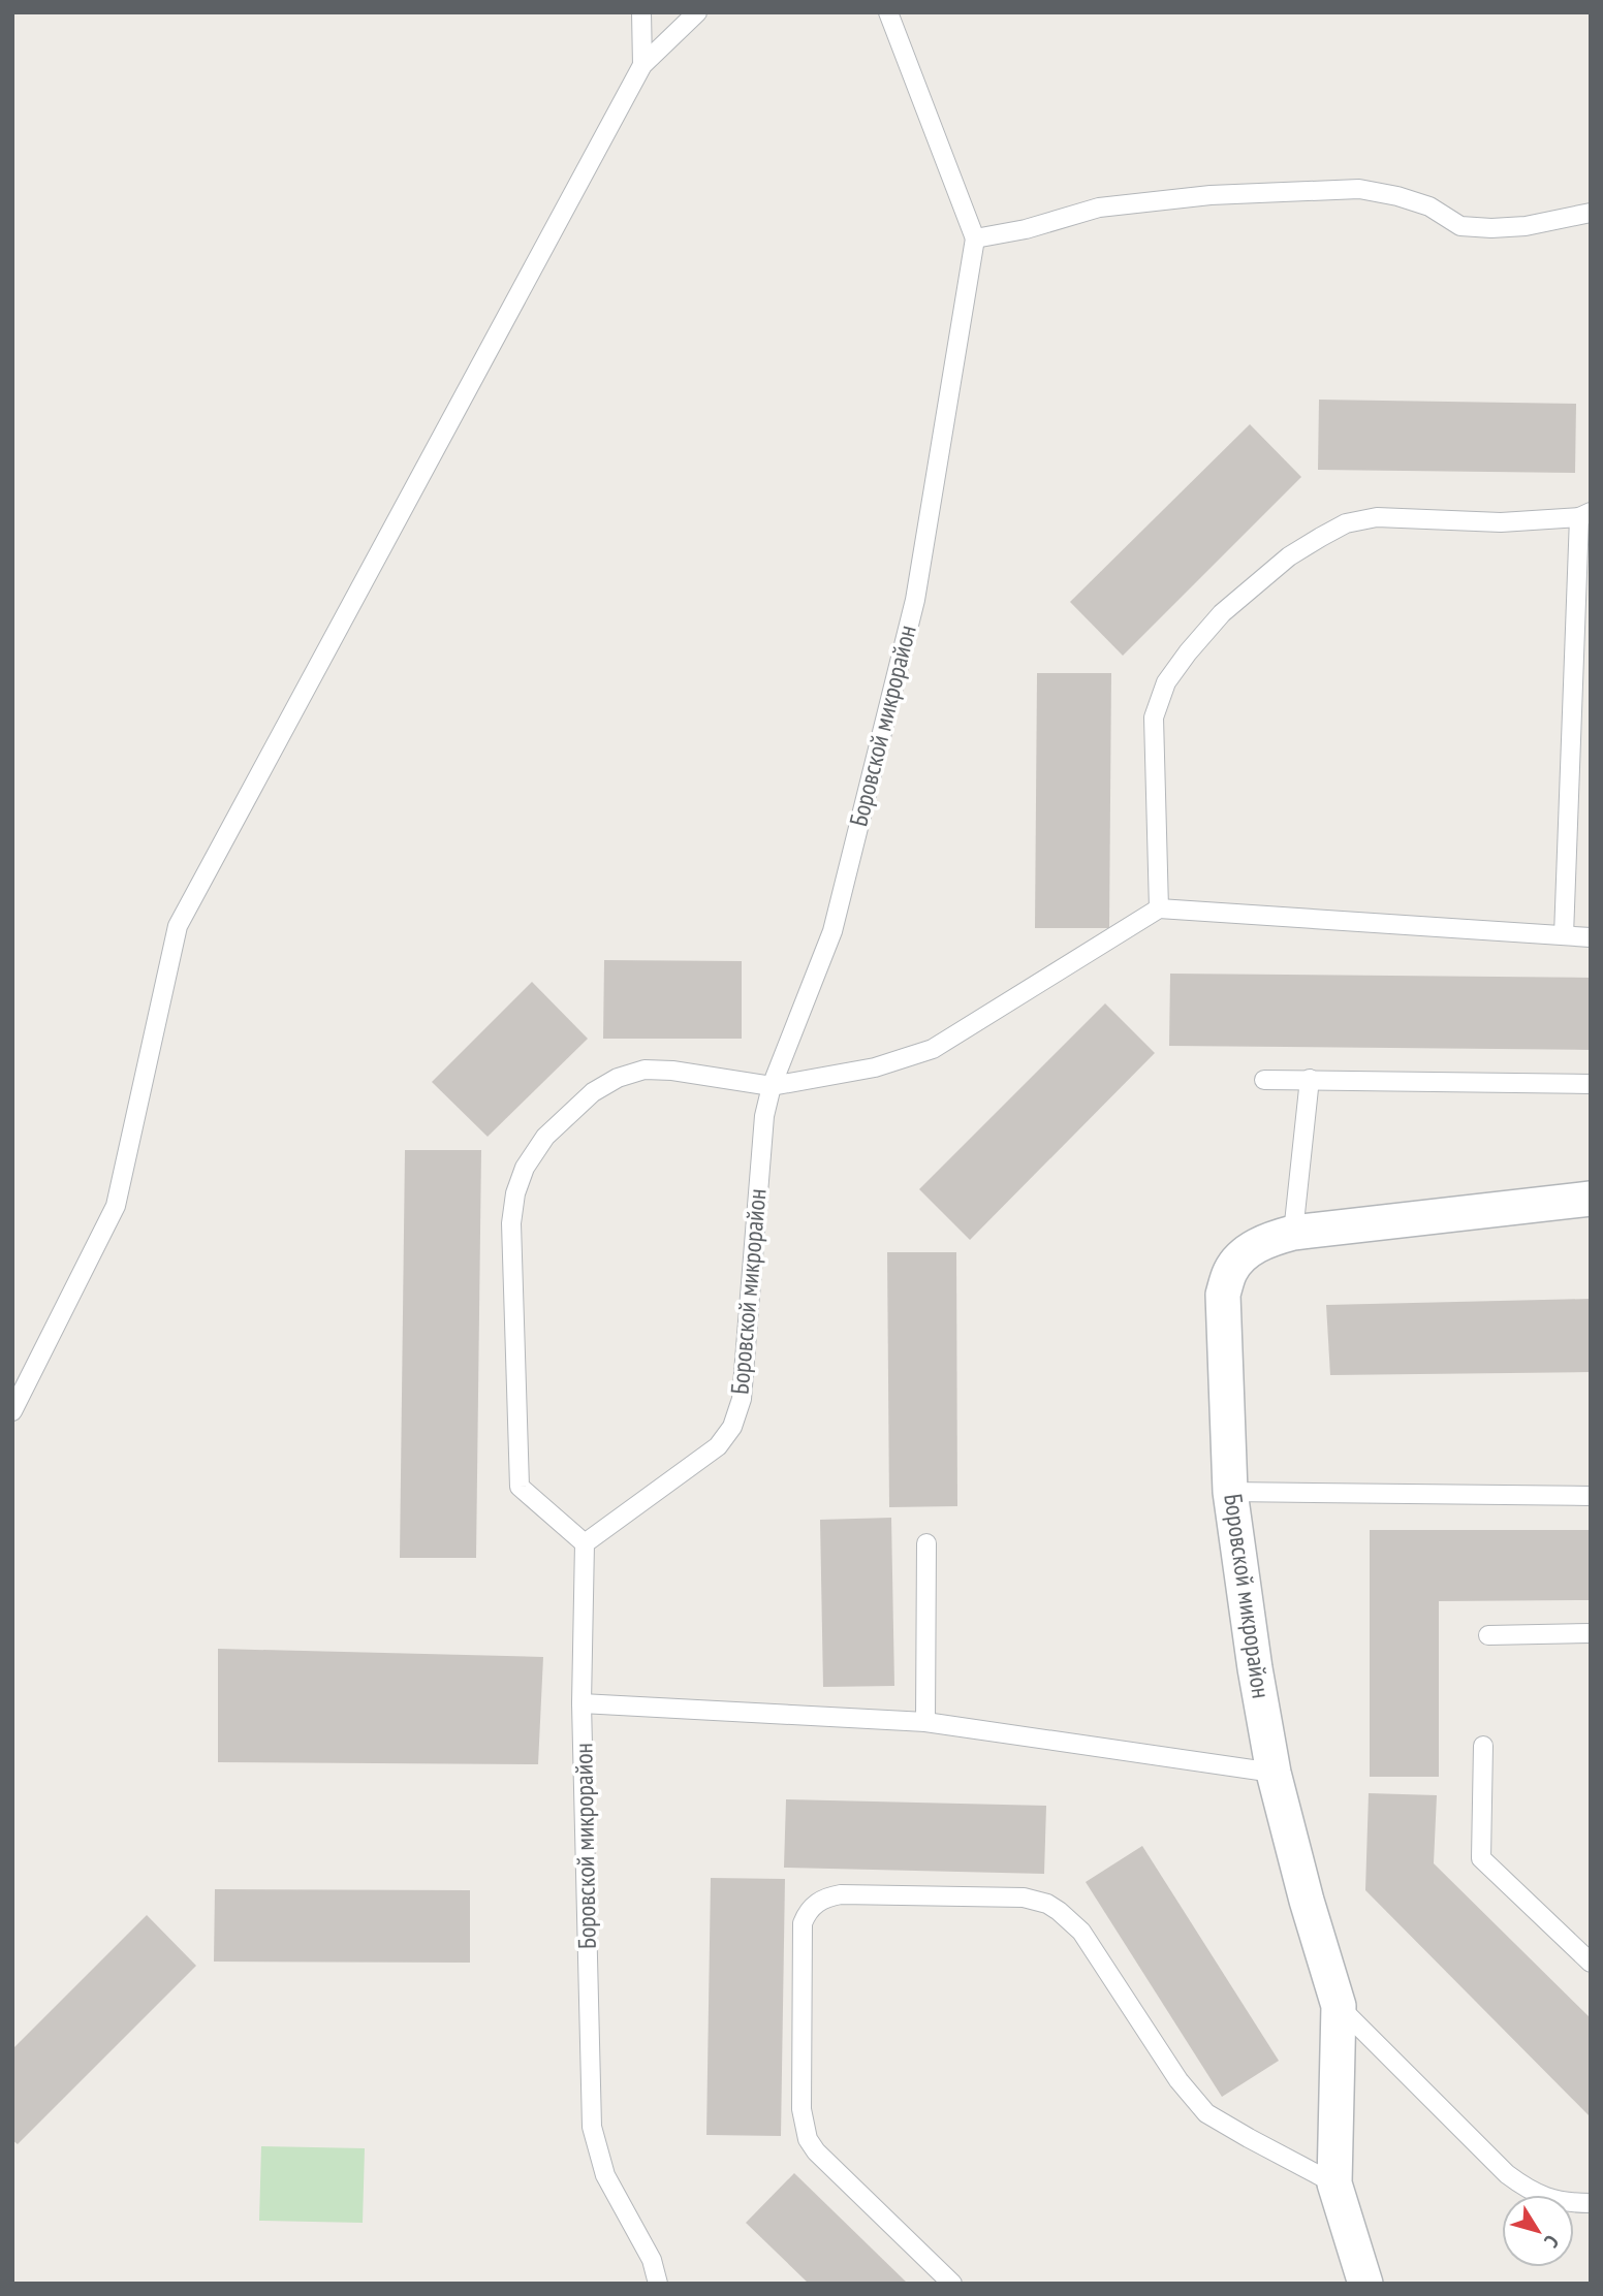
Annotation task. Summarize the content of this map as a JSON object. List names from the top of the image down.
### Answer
{
  "streets": {
    "street": ["Боровской микрорайон"]
  },
  "north": "bottom right"
}
